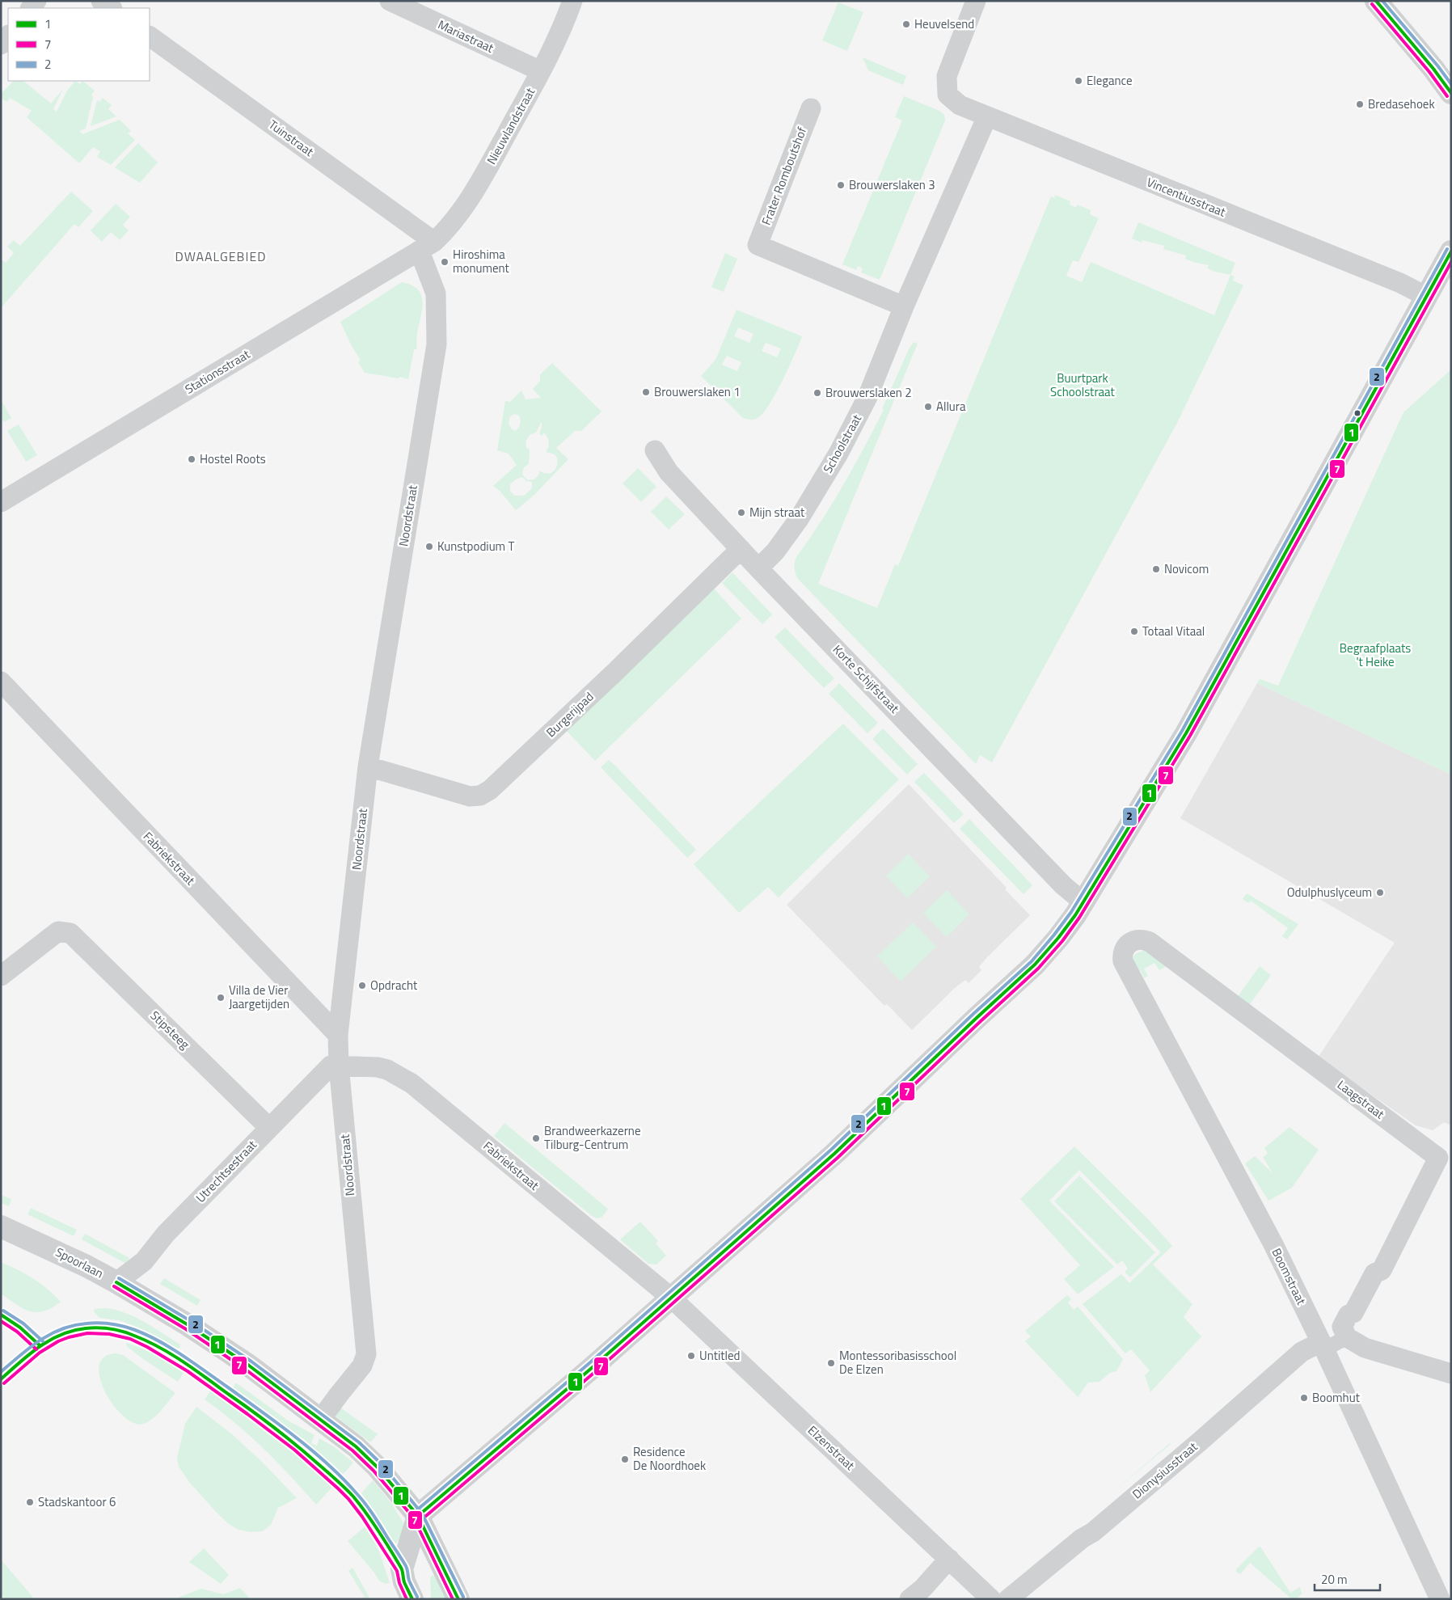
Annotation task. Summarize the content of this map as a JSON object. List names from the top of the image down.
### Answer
{
  "streets": {
    "street": [
      "Mariastraat",
      "Nieuwlandstraat",
      "Tuinstraat",
      "Frater Romboutshof",
      "Vincentiusstraat",
      "Stationsstraat",
      "Schoolstraat",
      "Noordstraat",
      "Korte Schijfstraat",
      "Burgerijpad",
      "Fabriekstraat",
      "Stipsteeg",
      "Laagstraat",
      "Utrechtsestraat",
      "Spoorlaan",
      "Boomstraat",
      "Elzenstraat",
      "Dionysiusstraat"
    ]
  },
  "crossings": [
    ["Mariastraat", "Nieuwlandstraat"],
    ["Nieuwlandstraat", "Tuinstraat"],
    ["Nieuwlandstraat", "Stationsstraat"],
    ["Nieuwlandstraat", "Noordstraat"],
    ["Tuinstraat", "Stationsstraat"],
    ["Tuinstraat", "Noordstraat"],
    ["Frater Romboutshof", "Schoolstraat"],
    ["Vincentiusstraat", "Schoolstraat"],
    ["Stationsstraat", "Noordstraat"],
    ["Schoolstraat", "Korte Schijfstraat"],
    ["Noordstraat", "Burgerijpad"],
    ["Noordstraat", "Fabriekstraat"],
    ["Noordstraat", "Utrechtsestraat"],
    ["Noordstraat", "Spoorlaan"],
    ["Korte Schijfstraat", "Burgerijpad"],
    ["Fabriekstraat", "Utrechtsestraat"],
    ["Fabriekstraat", "Elzenstraat"],
    ["Stipsteeg", "Utrechtsestraat"],
    ["Laagstraat", "Boomstraat"],
    ["Utrechtsestraat", "Spoorlaan"],
    ["Boomstraat", "Dionysiusstraat"]
  ],
  "districts": ["DWAALGEBIED"],
  "parks": ["Buurtpark Schoolstraat", "Begraafplaats 't Heike"],
  "places": [
    "Heuvelsend",
    "Elegance",
    "Bredasehoek",
    "Brouwerslaken 3",
    "Hiroshima monument",
    "Brouwerslaken 1",
    "Brouwerslaken 2",
    "Allura",
    "Hostel Roots",
    "Mijn straat",
    "Kunstpodium T",
    "Novicom",
    "Totaal Vitaal",
    "Odulphuslyceum",
    "Opdracht",
    "Villa de Vier Jaargetijden",
    "Brandweerkazerne Tilburg-Centrum",
    "Untitled",
    "Montessoribasisschool De Elzen",
    "Boomhut",
    "Residence De Noordhoek",
    "Stadskantoor 6"
  ],
  "lines": ["transit line 1", "transit line 2", "transit line 7"],
  "legend": ["1", "7", "2"],
  "scale_bar": "20 m"
}
